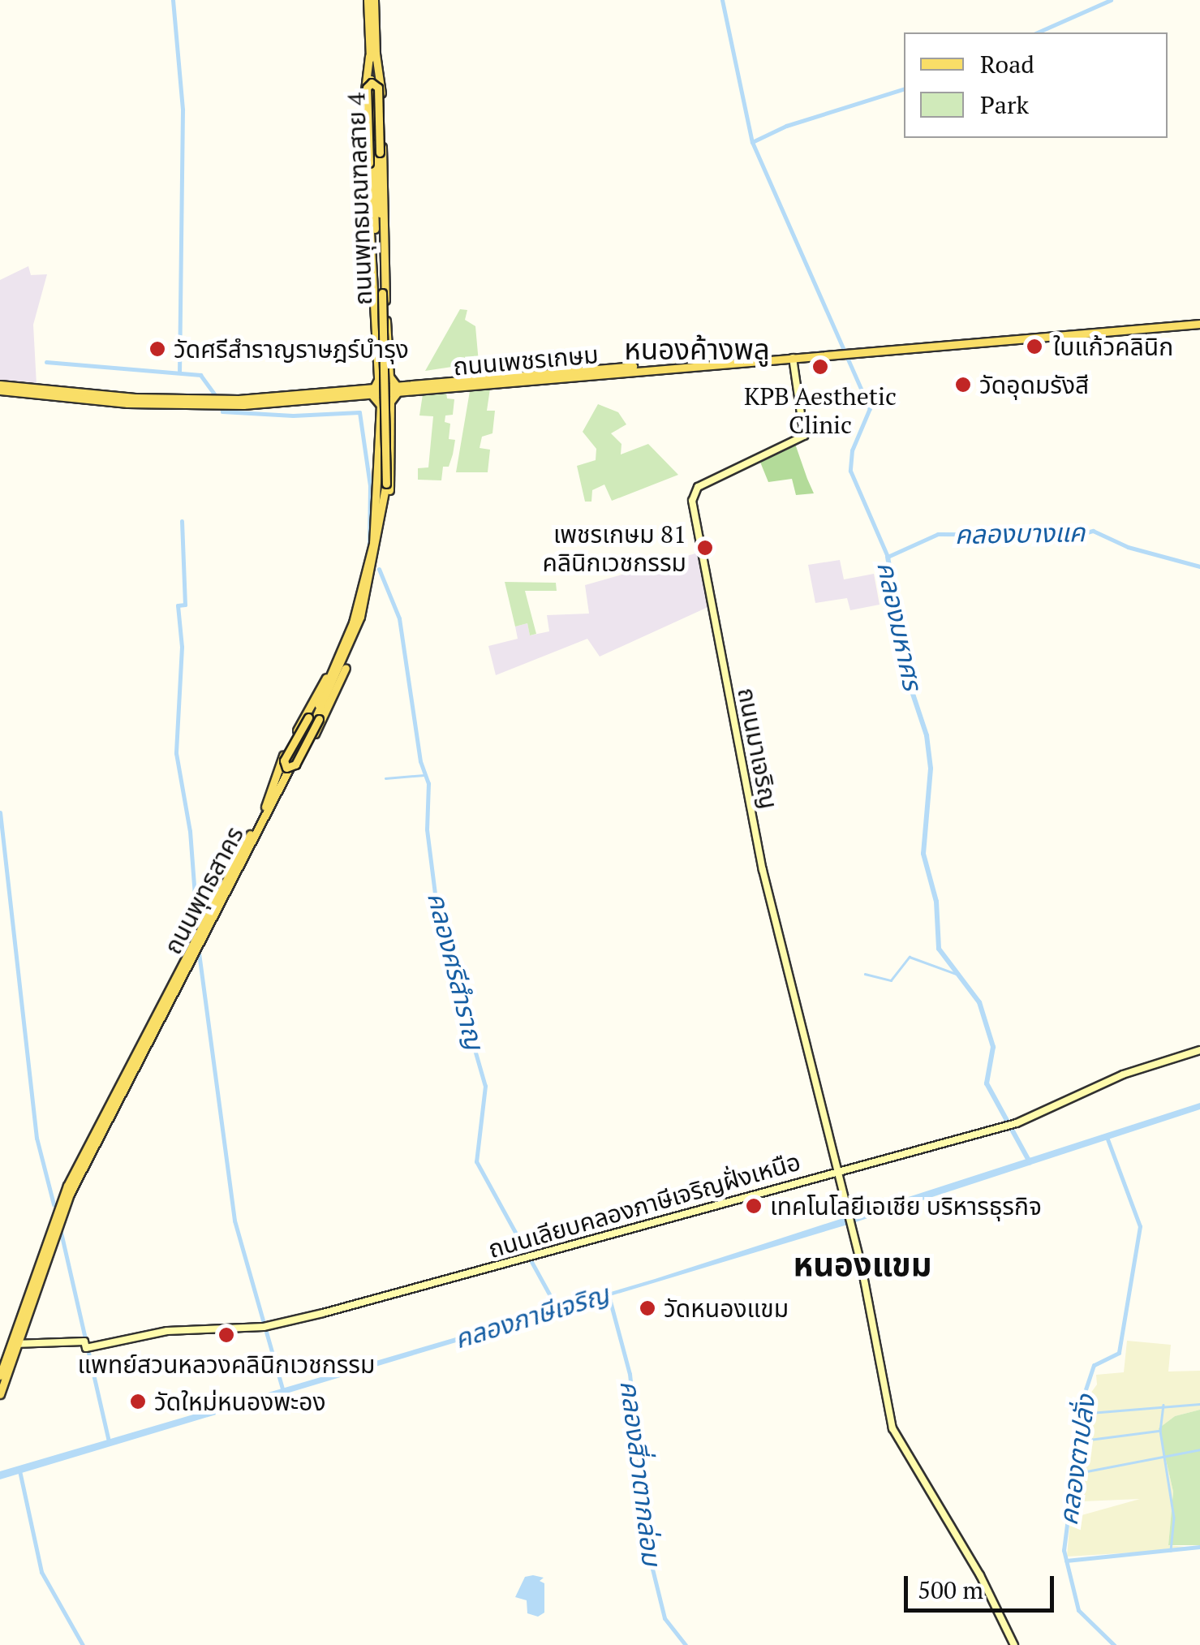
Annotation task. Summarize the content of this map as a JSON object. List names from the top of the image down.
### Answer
{
  "streets": {
    "main road": [
      "ถนนพุทธมณฑลสาย 4",
      "ถนนเพชรเกษม",
      "ถนนมาเจริญ",
      "ถนนพุทธสาคร",
      "ถนนเลียบคลองภาษีเจริญฝั่งเหนือ"
    ]
  },
  "crossings": [
    ["ถนนพุทธมณฑลสาย 4", "ถนนเพชรเกษม"],
    ["ถนนพุทธมณฑลสาย 4", "ถนนพุทธสาคร"],
    ["ถนนเพชรเกษม", "ถนนมาเจริญ"],
    ["ถนนมาเจริญ", "ถนนเลียบคลองภาษีเจริญฝั่งเหนือ"],
    ["ถนนพุทธสาคร", "ถนนเลียบคลองภาษีเจริญฝั่งเหนือ"]
  ],
  "districts": ["หนองค้างพลู", "หนองแขม"],
  "water": [
    "คลองบางแค",
    "คลองมหาศร",
    "คลองศรีสำราญ",
    "คลองภาษีเจริญ",
    "คลองตาปลั่ง",
    "คลองสี่วาตากล่อม"
  ],
  "places": [
    "ใบแก้วคลินิก",
    "วัดศรีสําราญราษฎร์บํารุง",
    "KPB Aesthetic Clinic",
    "วัดอุดมรังสี",
    "เพชรเกษม 81 คลินิกเวชกรรม",
    "เทคโนโลยีเอเชีย บริหารธุรกิจ",
    "วัดหนองแขม",
    "แพทย์สวนหลวงคลินิกเวชกรรม",
    "วัดใหม่หนองพะอง"
  ],
  "legend": ["Road", "Park"],
  "scale_bar": "500 m"
}
